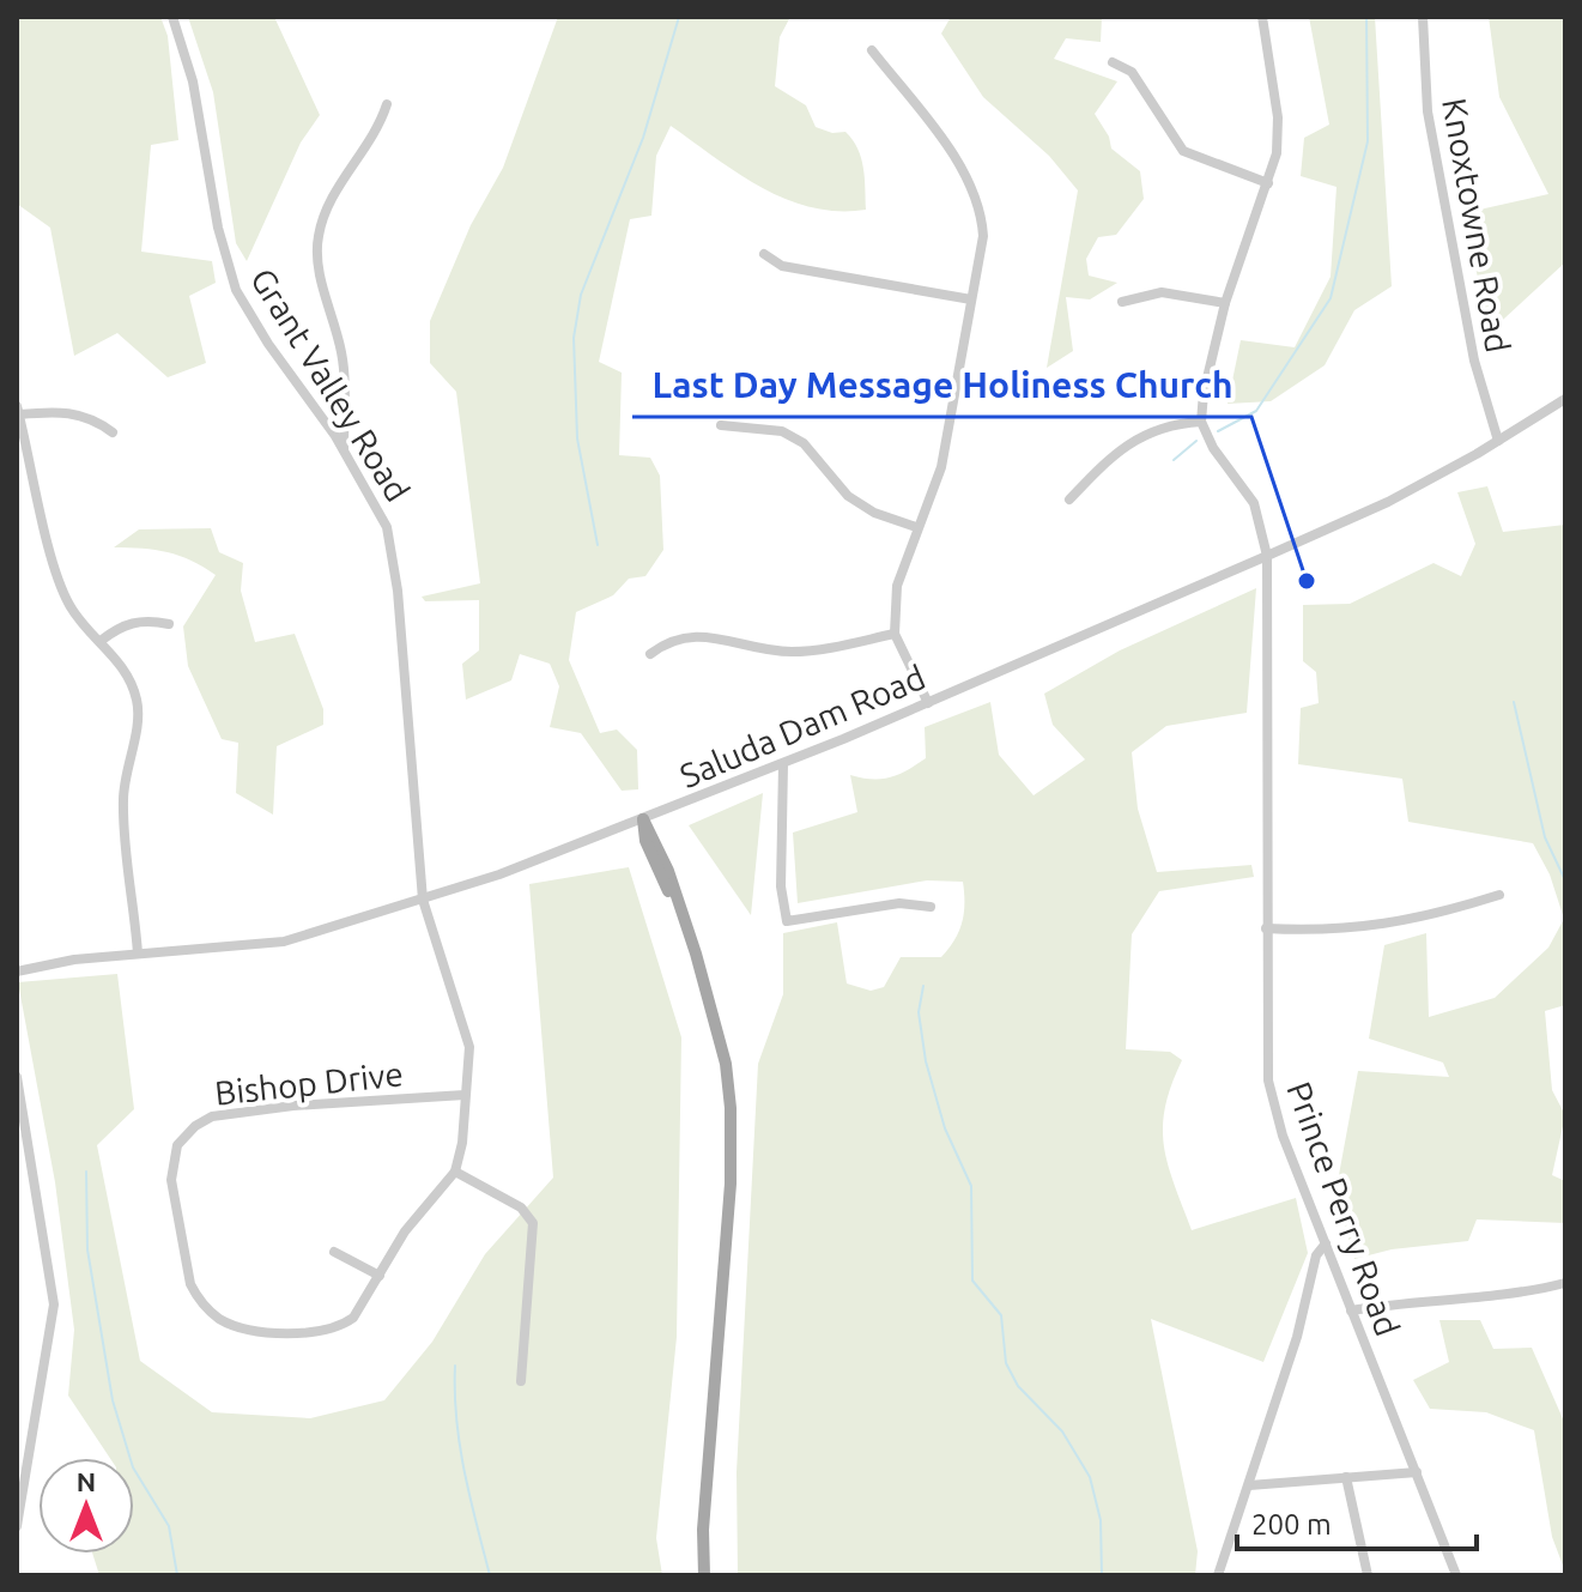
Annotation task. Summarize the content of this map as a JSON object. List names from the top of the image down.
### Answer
{
  "streets": {
    "street": [
      "Knoxtowne Road",
      "Grant Valley Road",
      "Saluda Dam Road",
      "Bishop Drive",
      "Prince Perry Road"
    ]
  },
  "crossings": [
    ["Knoxtowne Road", "Saluda Dam Road"],
    ["Grant Valley Road", "Saluda Dam Road"],
    ["Saluda Dam Road", "Prince Perry Road"]
  ],
  "places": ["Last Day Message Holiness Church"],
  "scale_bar": "200 m",
  "north": "top"
}
